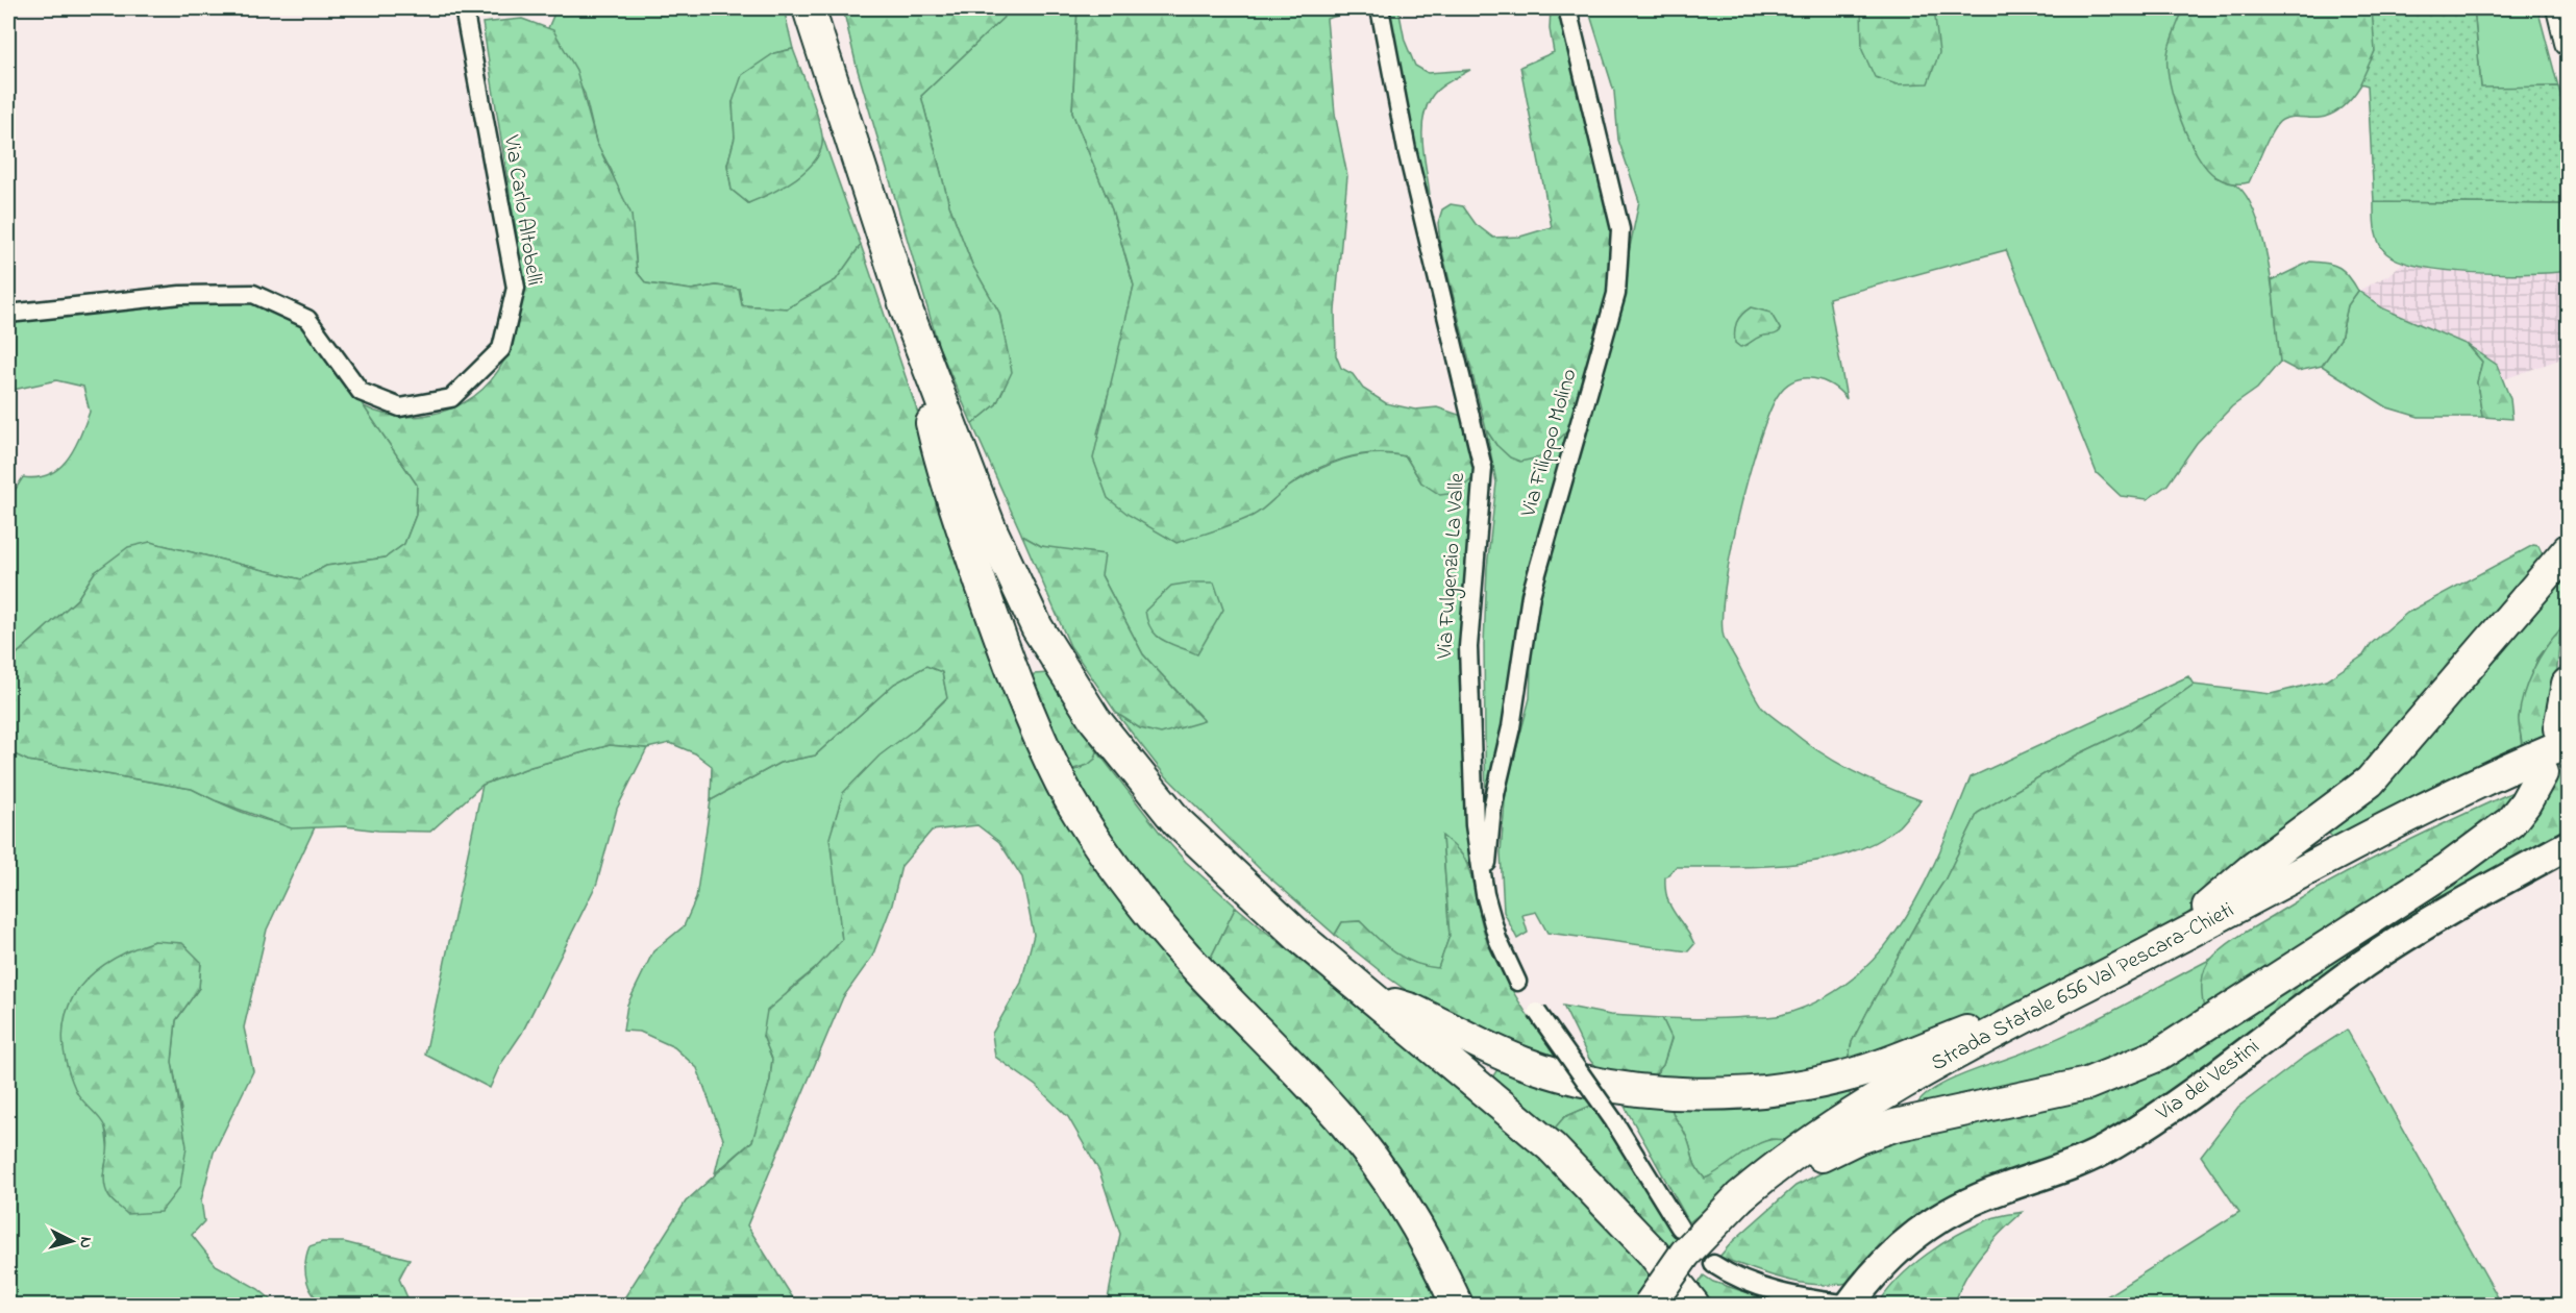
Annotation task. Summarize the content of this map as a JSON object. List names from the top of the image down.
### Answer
{
  "streets": {
    "highway": ["Strada Statale 656 Val Pescara-Chieti"],
    "main road": ["Via dei Vestini"],
    "street": ["Via Carlo Altobelli", "Via Filippo Molino", "Via Fulgenzio La Valle"]
  },
  "crossings": [
    ["Via Filippo Molino", "Via Fulgenzio La Valle"]
  ],
  "north": "right"
}
